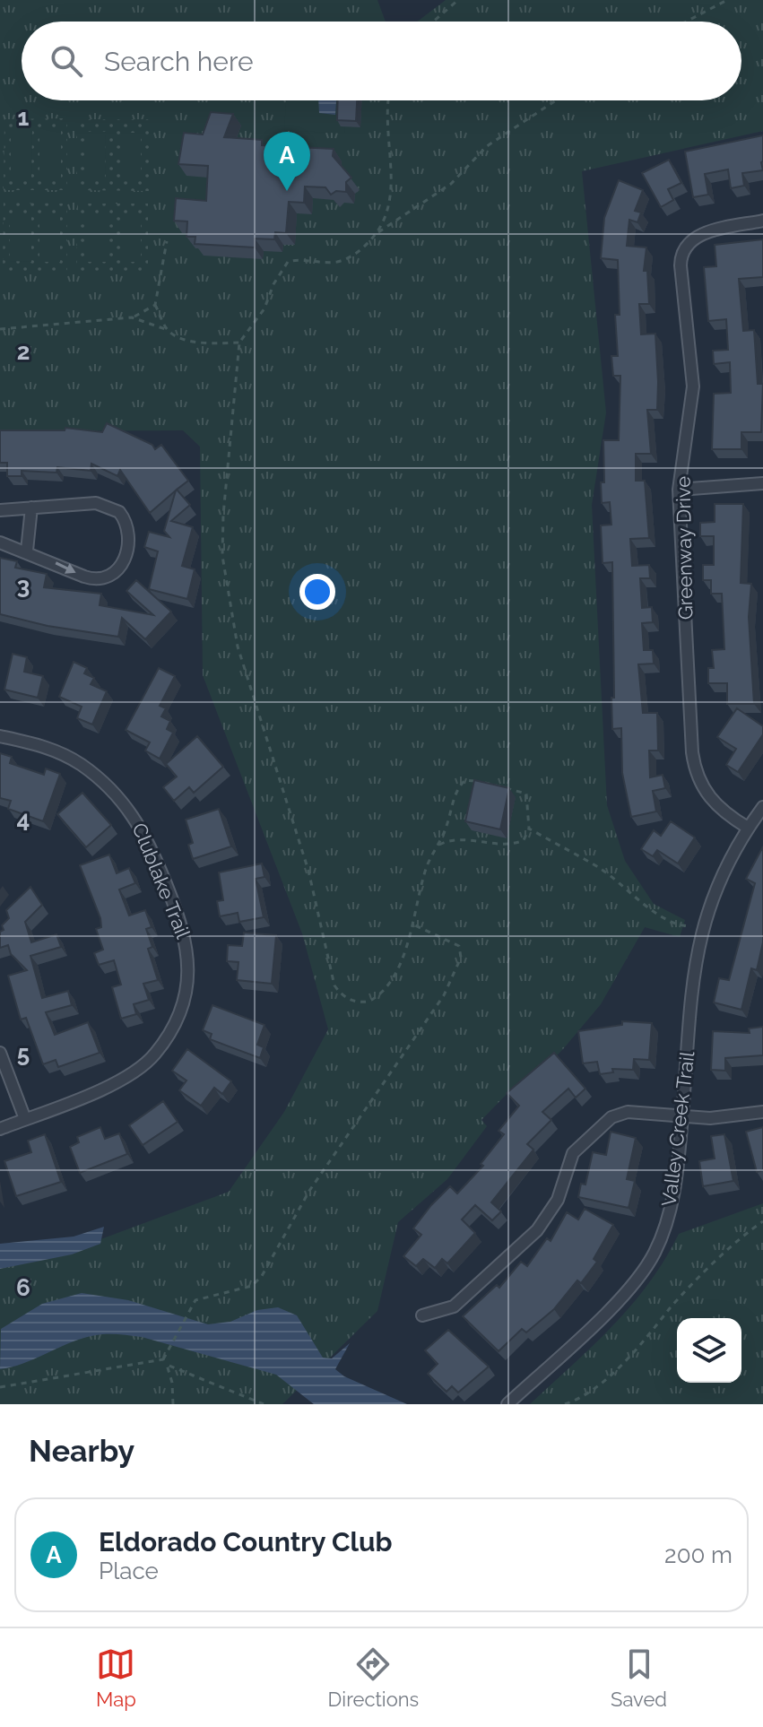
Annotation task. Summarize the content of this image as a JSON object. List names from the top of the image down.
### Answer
{
  "streets": {
    "street": ["Greenway Drive", "Clublake Trail", "Valley Creek Trail"]
  },
  "crossings": [
    ["Greenway Drive", "Valley Creek Trail"]
  ],
  "page": {
    "search": "Search here",
    "pins": "A",
    "heading": "Nearby",
    "list": [
      {
        "mark": "A",
        "name": "Eldorado Country Club",
        "note": "Place",
        "value": "200 m"
      }
    ],
    "nav": ["Map", "Directions", "Saved"]
  },
  "grid": {
    "rows": [
      "1",
      "2",
      "3",
      "4",
      "5",
      "6"
    ]
  }
}
